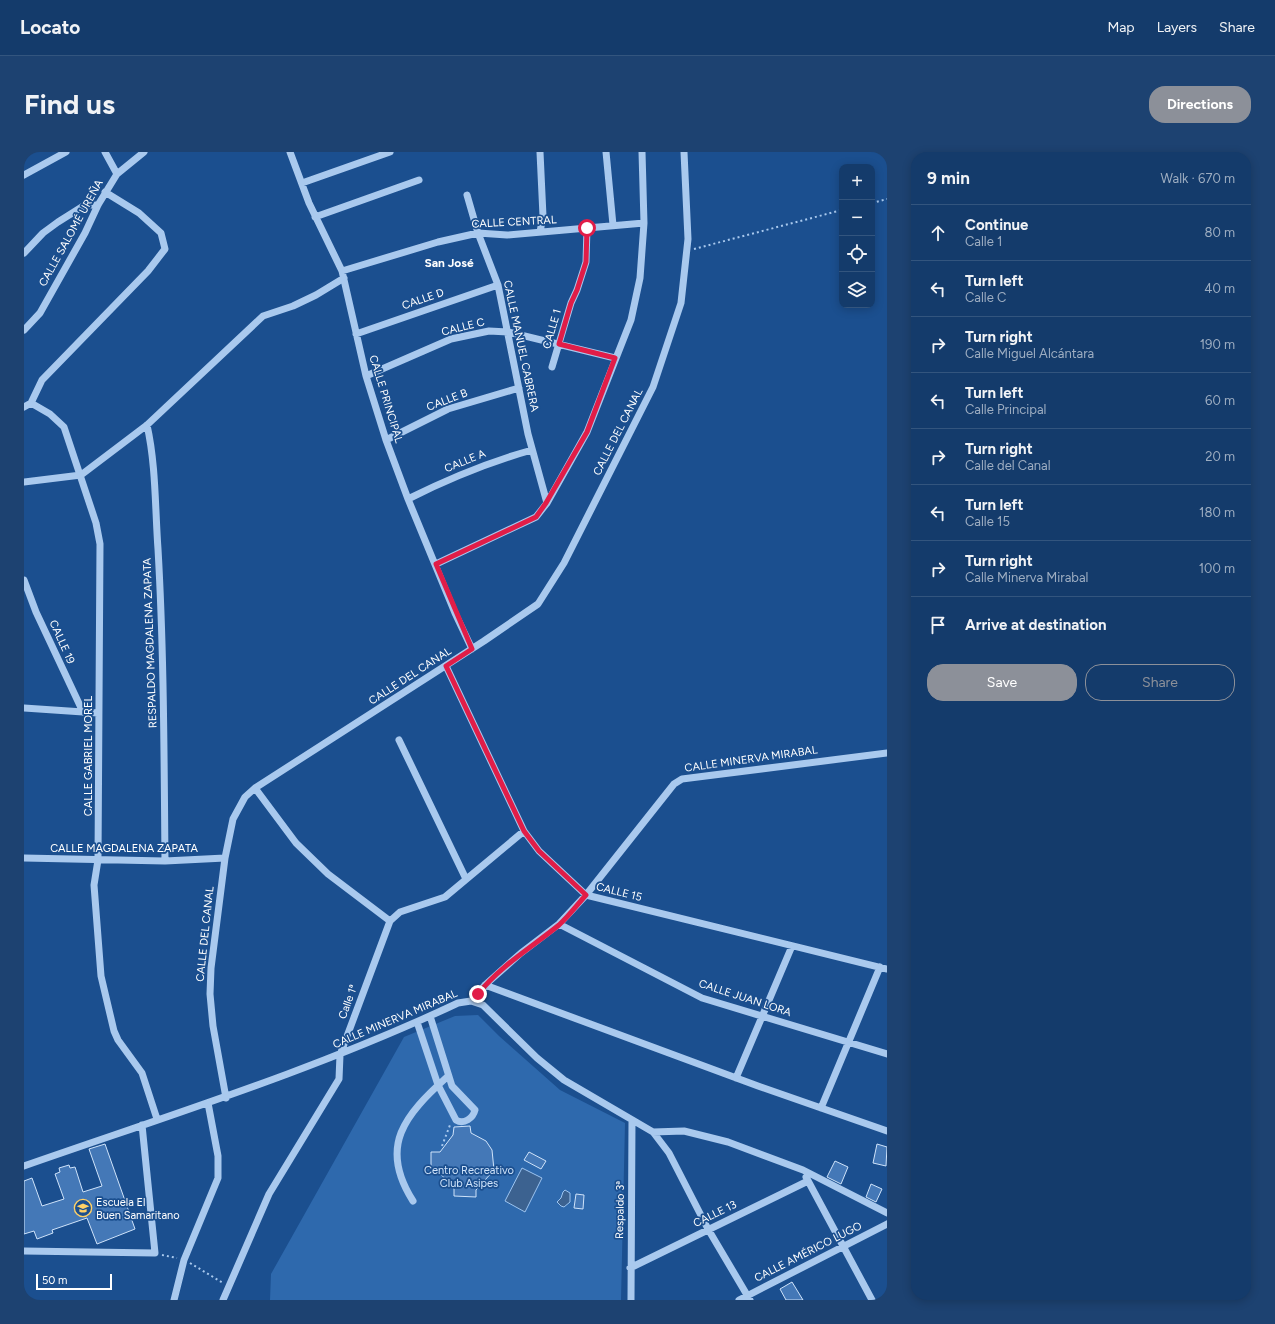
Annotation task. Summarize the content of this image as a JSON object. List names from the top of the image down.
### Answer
{
  "streets": {
    "street": [
      "CALLE CENTRAL",
      "CALLE SALOMÉ UREÑA",
      "CALLE D",
      "CALLE C",
      "CALLE 1",
      "CALLE MANUEL CABRERA",
      "CALLE PRINCIPAL",
      "CALLE B",
      "CALLE DEL CANAL",
      "CALLE A",
      "CALLE 19",
      "RESPALDO MAGDALENA ZAPATA",
      "CALLE GABRIEL MOREL",
      "CALLE MINERVA MIRABAL",
      "CALLE MAGDALENA ZAPATA",
      "CALLE 15",
      "CALLE JUAN LORA",
      "Calle 1ª",
      "Respaldo 3ª",
      "CALLE 13",
      "CALLE AMÉRICO LUGO"
    ]
  },
  "crossings": [
    ["CALLE CENTRAL", "CALLE 1"],
    ["CALLE CENTRAL", "CALLE MANUEL CABRERA"],
    ["CALLE CENTRAL", "CALLE PRINCIPAL"],
    ["CALLE CENTRAL", "RESPALDO MAGDALENA ZAPATA"],
    ["CALLE CENTRAL", "CALLE GABRIEL MOREL"],
    ["CALLE D", "CALLE MANUEL CABRERA"],
    ["CALLE D", "CALLE PRINCIPAL"],
    ["CALLE C", "CALLE 1"],
    ["CALLE C", "CALLE MANUEL CABRERA"],
    ["CALLE C", "CALLE PRINCIPAL"],
    ["CALLE MANUEL CABRERA", "CALLE B"],
    ["CALLE MANUEL CABRERA", "CALLE A"],
    ["CALLE PRINCIPAL", "CALLE B"],
    ["CALLE PRINCIPAL", "CALLE DEL CANAL"],
    ["CALLE PRINCIPAL", "CALLE A"],
    ["CALLE DEL CANAL", "CALLE MINERVA MIRABAL"],
    ["CALLE DEL CANAL", "CALLE MAGDALENA ZAPATA"],
    ["CALLE DEL CANAL", "CALLE 15"],
    ["RESPALDO MAGDALENA ZAPATA", "CALLE MAGDALENA ZAPATA"],
    ["CALLE GABRIEL MOREL", "CALLE MINERVA MIRABAL"],
    ["CALLE GABRIEL MOREL", "CALLE MAGDALENA ZAPATA"],
    ["CALLE MINERVA MIRABAL", "CALLE 15"],
    ["CALLE MINERVA MIRABAL", "CALLE JUAN LORA"],
    ["CALLE MINERVA MIRABAL", "Calle 1ª"],
    ["Respaldo 3ª", "CALLE 13"]
  ],
  "districts": ["San José"],
  "parks": ["Centro Recreativo Club Asipes"],
  "places": {
    "school or university": ["Escuela El Buen Samaritano"]
  },
  "scale_bar": "50 m",
  "page": {
    "header": "Locato",
    "nav": ["Map", "Layers", "Share"],
    "buttons": [
      "Directions",
      ["Save", "Share"]
    ],
    "title": "Find us",
    "heading": ["9 min", "Walk · 670 m"],
    "map_buttons": ["+", "−"],
    "list": [
      ["Continue", "Calle 1", "80 m"],
      ["Turn left", "Calle C", "40 m"],
      ["Turn right", "Calle Miguel Alcántara", "190 m"],
      ["Turn left", "Calle Principal", "60 m"],
      ["Turn right", "Calle del Canal", "20 m"],
      ["Turn left", "Calle 15", "180 m"],
      ["Turn right", "Calle Minerva Mirabal", "100 m"],
      "Arrive at destination"
    ],
    "scale": "50 m"
  }
}
